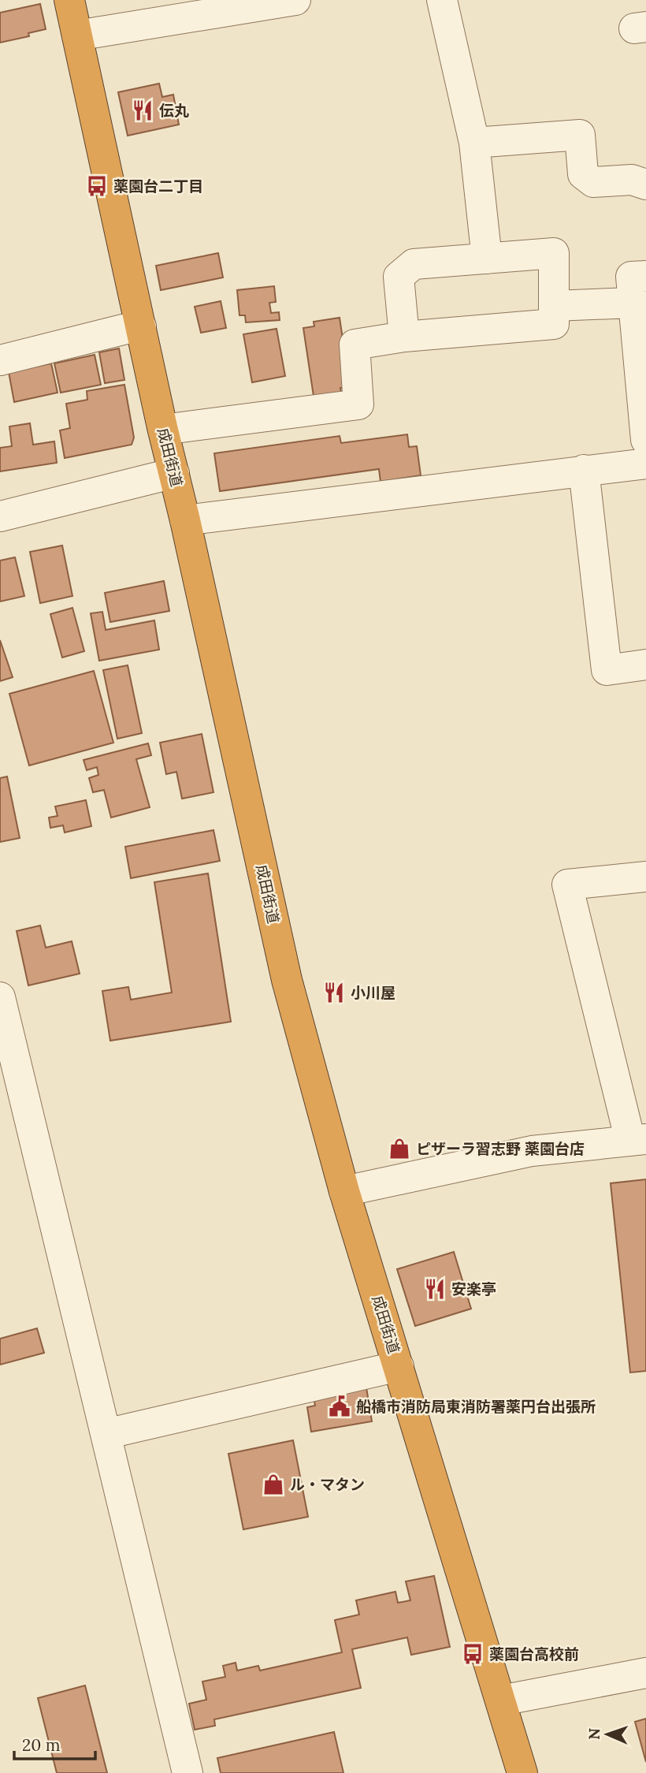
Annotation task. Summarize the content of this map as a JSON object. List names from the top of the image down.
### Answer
{
  "streets": {
    "highway": ["成田街道"]
  },
  "places": {
    "restaurant": ["伝丸", "小川屋", "安楽亭"],
    "bus stop": ["薬園台二丁目", "薬園台高校前"],
    "shop": ["ピザーラ習志野 薬園台店", "ル・マタン"],
    "public building": ["船橋市消防局東消防署薬円台出張所"]
  },
  "scale_bar": "20 m",
  "north": "left"
}
